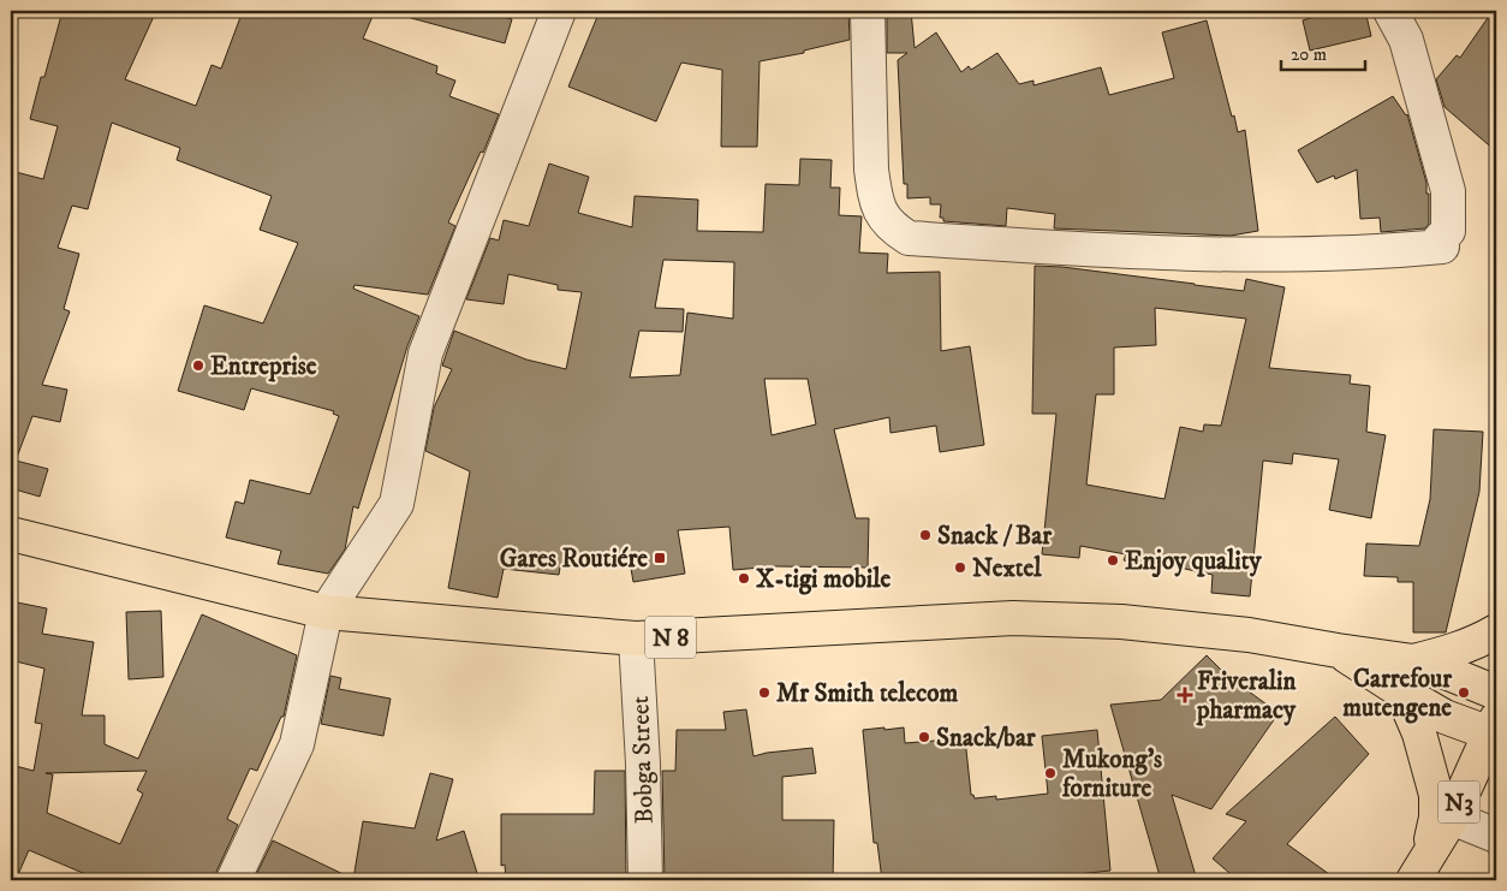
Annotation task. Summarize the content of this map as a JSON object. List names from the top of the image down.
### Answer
{
  "streets": {
    "highway": ["N 8", "N3"],
    "street": ["Bobga Street"]
  },
  "crossings": [
    ["N 8", "Bobga Street"],
    ["N 8", "N3"]
  ],
  "places": {
    "other": [
      "Entreprise",
      "Snack / Bar",
      "Enjoy quality",
      "Nextel",
      "X-tigi mobile",
      "Mr Smith telecom",
      "Carrefour mutengene",
      "Snack/bar",
      "Mukong's forniture"
    ],
    "transit": ["Gares Routiére"],
    "health": ["Friveralin pharmacy"]
  },
  "scale_bar": "20 m"
}
